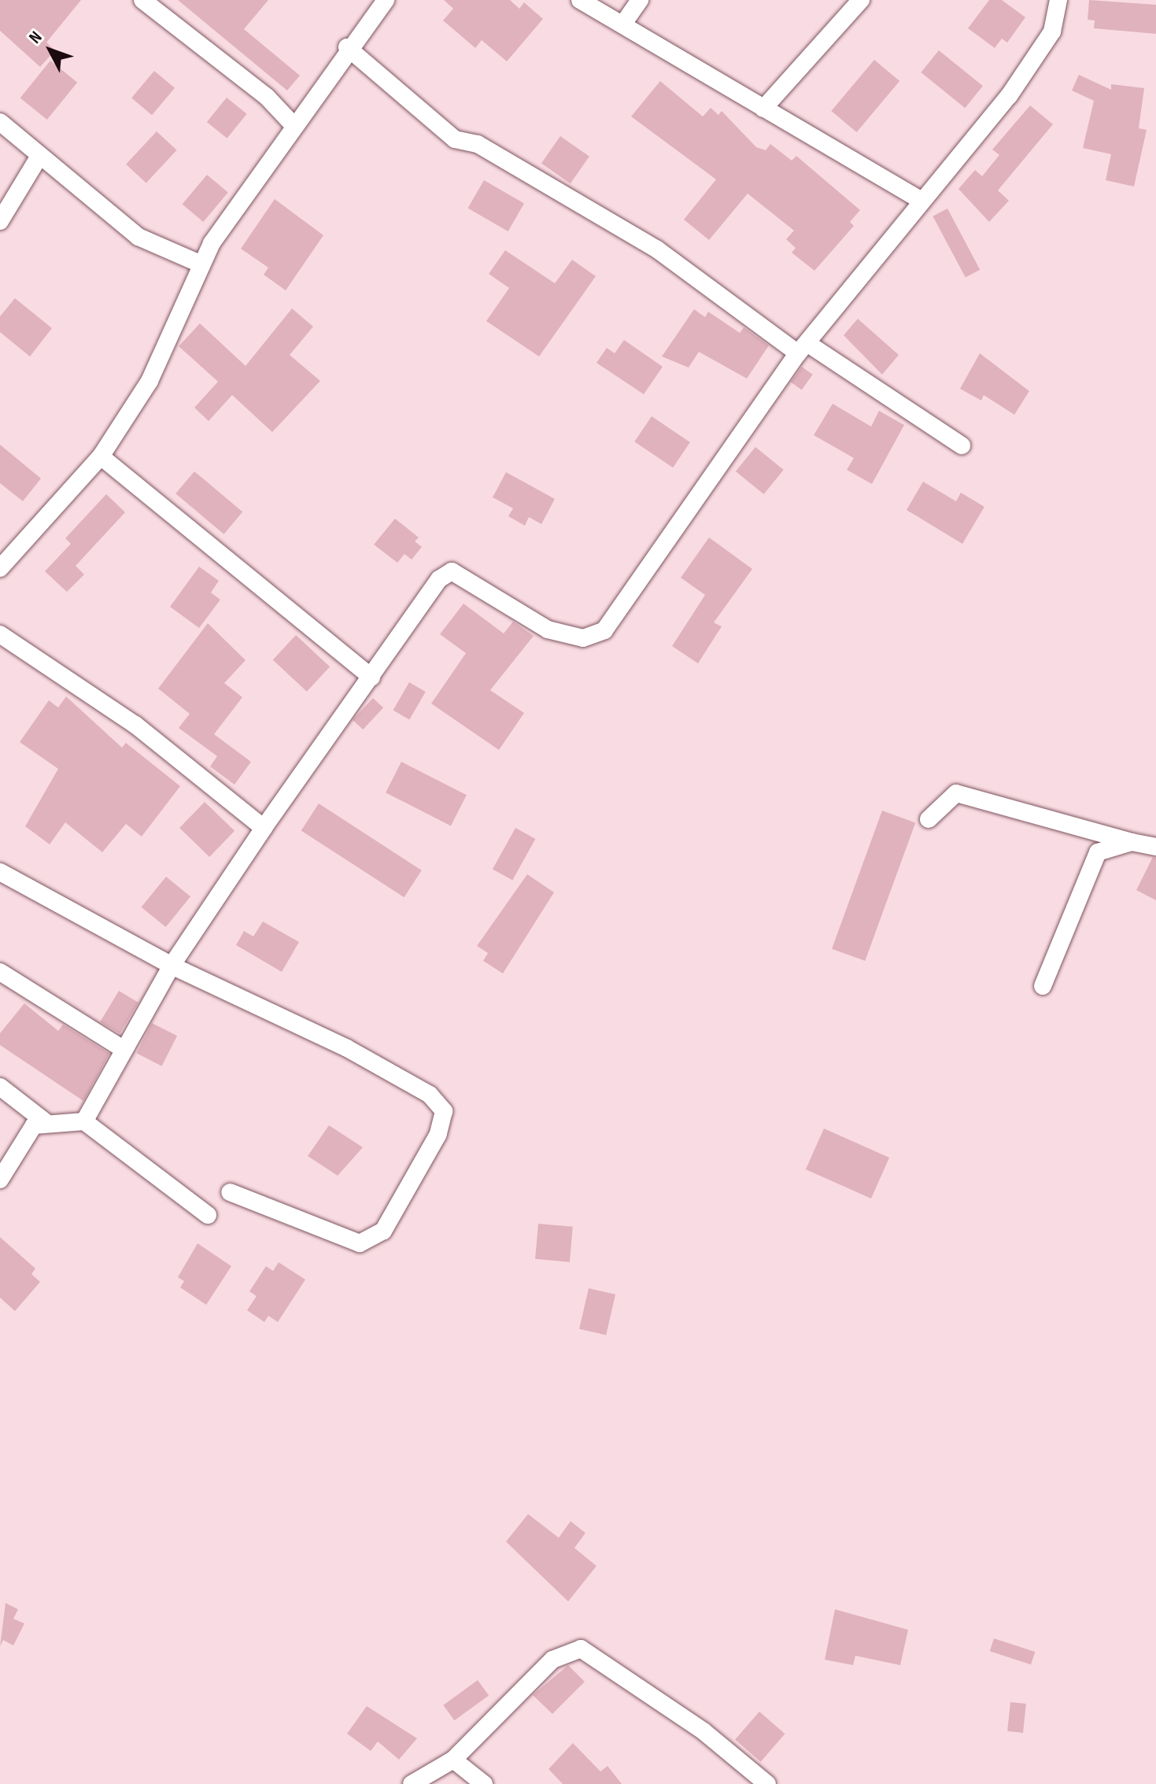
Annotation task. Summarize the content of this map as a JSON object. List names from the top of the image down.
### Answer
{
  "north": "top left"
}
